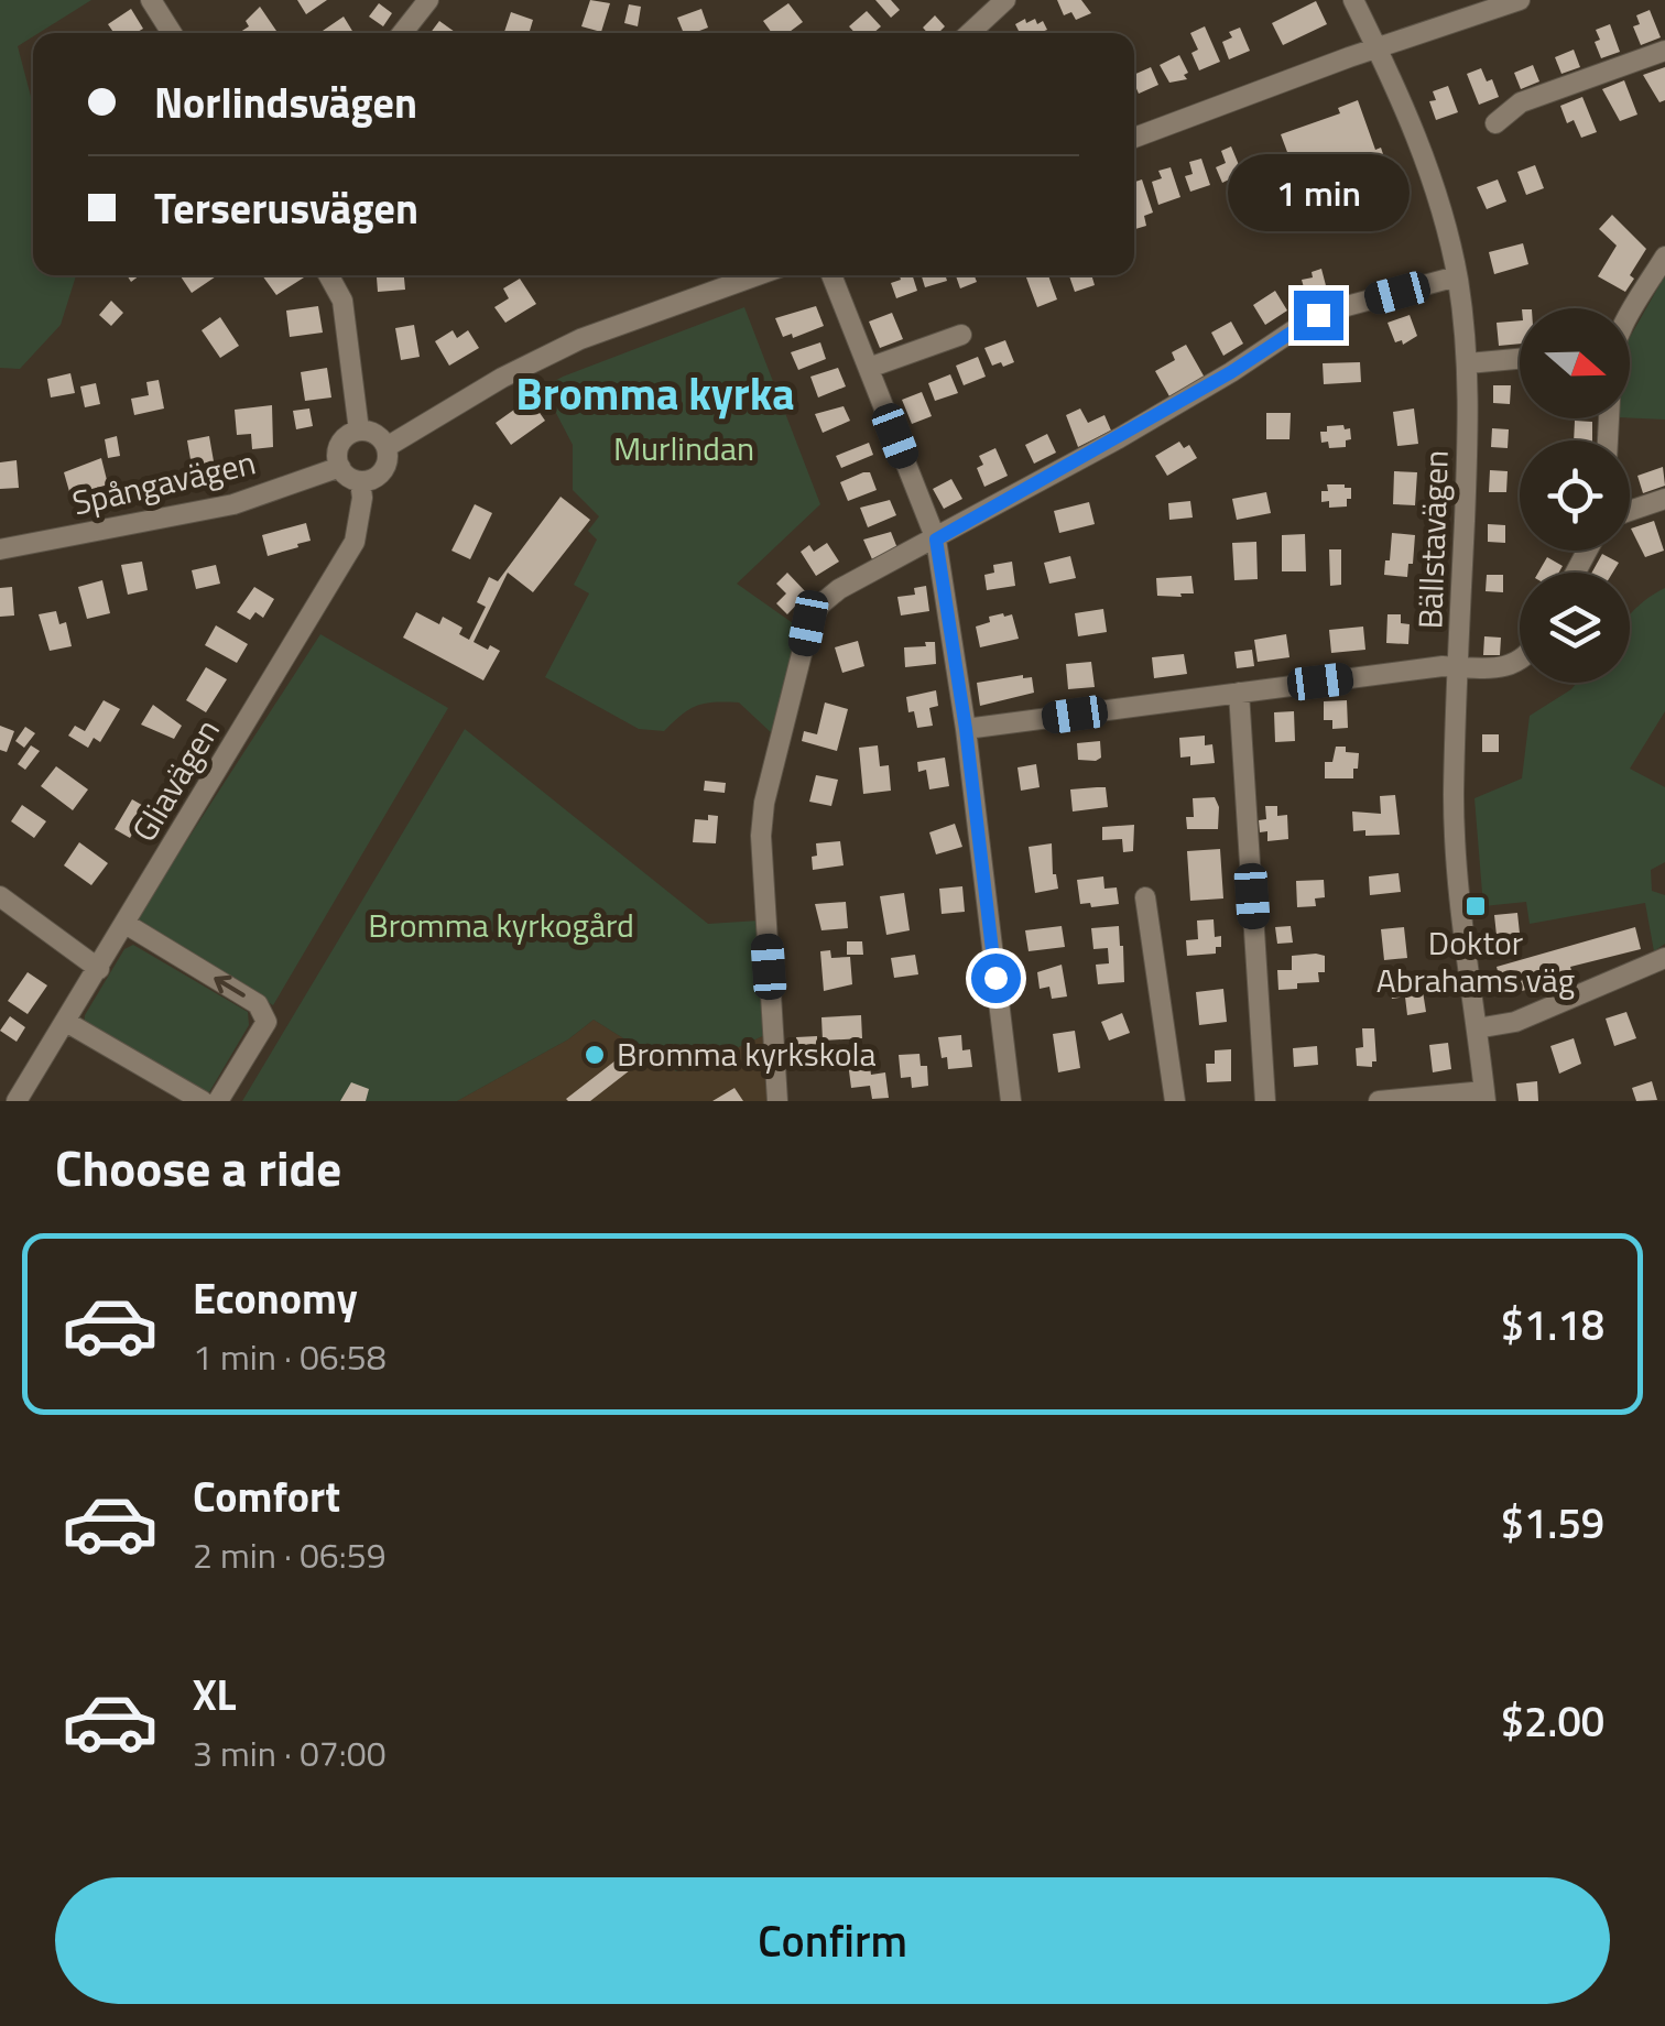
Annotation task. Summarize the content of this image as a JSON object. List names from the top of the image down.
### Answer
{
  "streets": {
    "street": ["Spångavägen", "Bällstavägen", "Gliavägen"]
  },
  "crossings": [
    ["Spångavägen", "Gliavägen"]
  ],
  "districts": ["Bromma kyrka"],
  "parks": ["Murlindan", "Bromma kyrkogård"],
  "places": {
    "transit": ["Doktor Abrahams väg"],
    "other": ["Bromma kyrkskola"]
  },
  "north": "right",
  "page": {
    "banner": ["Norlindsvägen", "Terserusvägen"],
    "bubble": "1 min",
    "heading": "Choose a ride",
    "list": [
      {
        "name": "Economy",
        "note": "1 min · 06:58",
        "value": "$1.18"
      },
      {
        "name": "Comfort",
        "note": "2 min · 06:59",
        "value": "$1.59"
      },
      {
        "name": "XL",
        "note": "3 min · 07:00",
        "value": "$2.00"
      }
    ],
    "buttons": "Confirm"
  }
}
